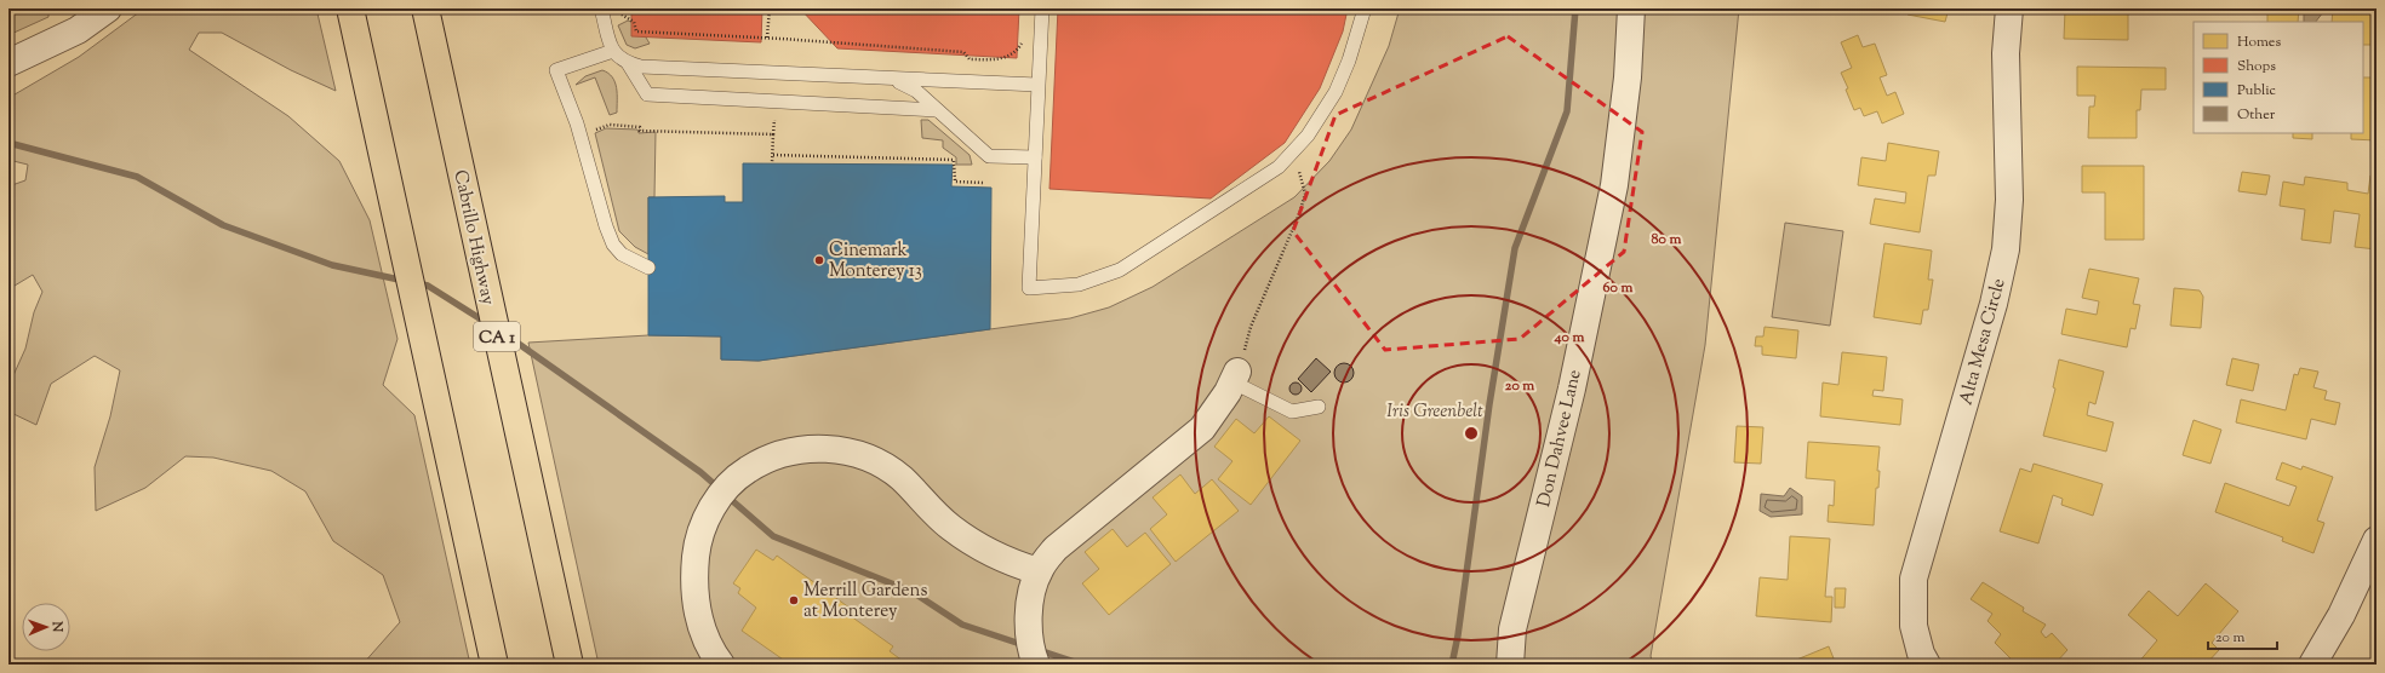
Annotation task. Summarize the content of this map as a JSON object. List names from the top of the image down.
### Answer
{
  "streets": {
    "highway": ["Cabrillo Highway", "CA 1"],
    "street": ["Alta Mesa Circle", "Don Dahvee Lane"]
  },
  "parks": ["Iris Greenbelt"],
  "places": ["Cinemark Monterey 13", "Merrill Gardens at Monterey"],
  "legend": [
    "Homes",
    "Shops",
    "Public",
    "Other"
  ],
  "scale_bar": "20 m",
  "north": "right",
  "rings": [
    "80 m",
    "60 m",
    "40 m",
    "20 m"
  ]
}
